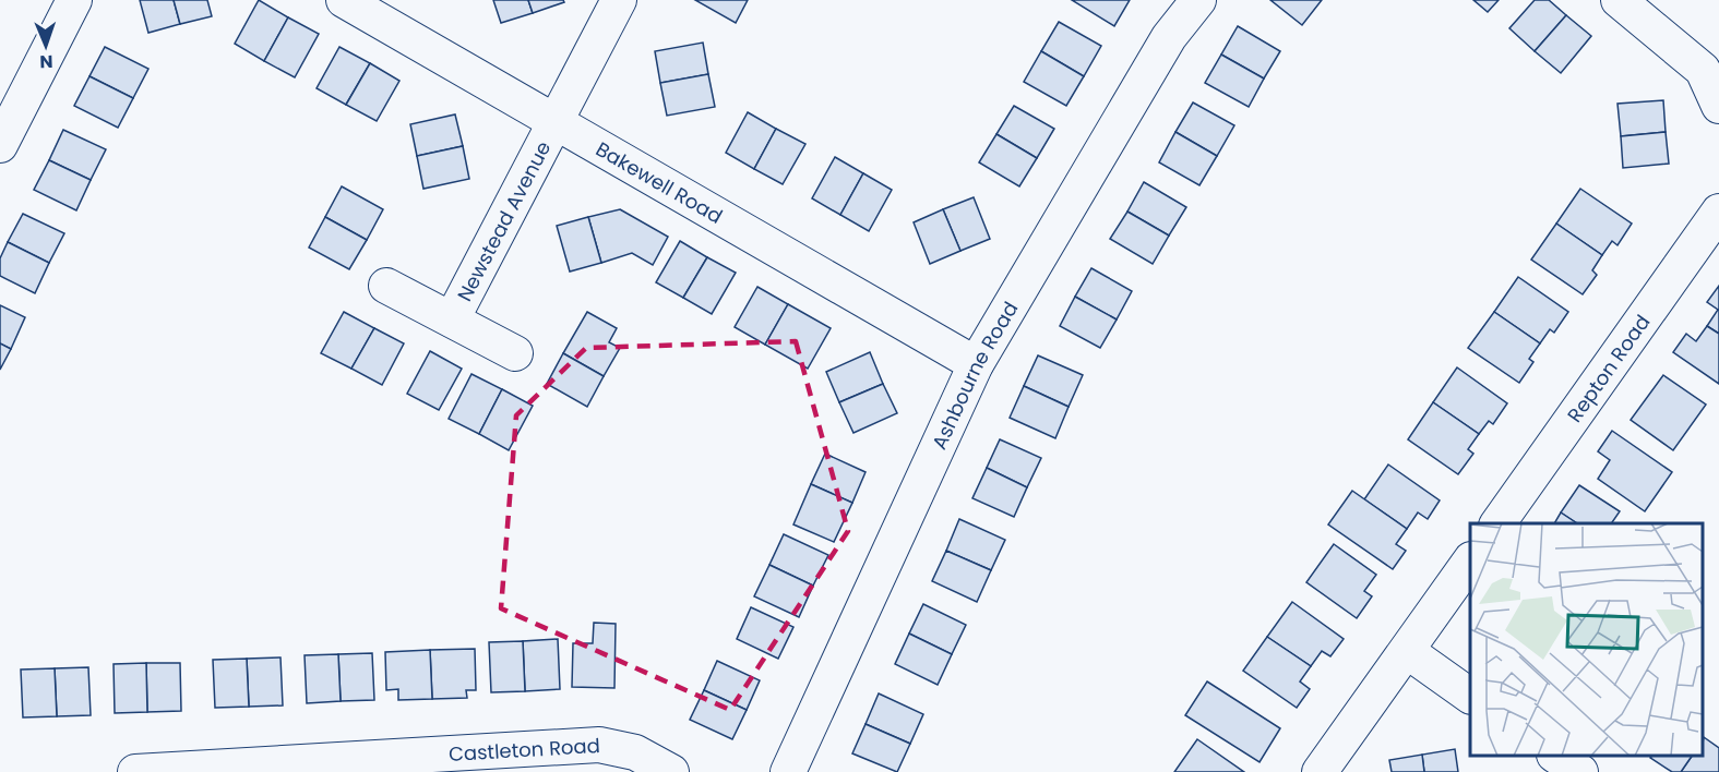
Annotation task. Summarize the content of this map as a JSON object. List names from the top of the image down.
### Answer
{
  "streets": {
    "street": [
      "Bakewell Road",
      "Newstead Avenue",
      "Repton Road",
      "Ashbourne Road",
      "Castleton Road"
    ]
  },
  "crossings": [
    ["Bakewell Road", "Newstead Avenue"],
    ["Bakewell Road", "Ashbourne Road"]
  ],
  "north": "bottom"
}
